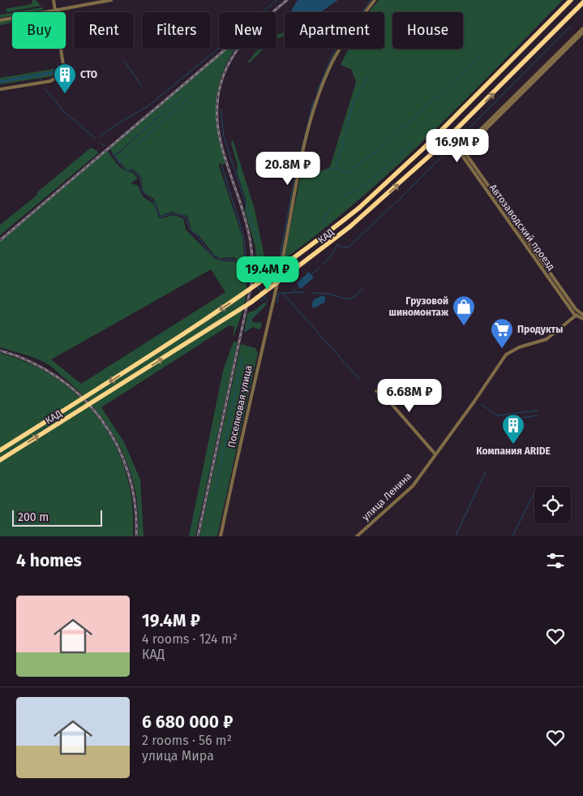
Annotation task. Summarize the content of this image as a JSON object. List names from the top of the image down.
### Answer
{
  "streets": {
    "highway": ["КАД"],
    "street": ["Автозаводский проезд", "Поселковая улица", "улица Ленина"]
  },
  "crossings": [
    ["Автозаводский проезд", "улица Ленина"]
  ],
  "places": {
    "building": ["СТО", "Компания ARIDE"],
    "shop": ["Грузовой шиномонтаж"],
    "supermarket": ["Продукты"]
  },
  "scale_bar": "200 m",
  "page": {
    "chip": [
      "Buy",
      "Rent",
      "Filters",
      "New",
      "Apartment",
      "House"
    ],
    "price": [
      "16.9M ₽",
      "20.8M ₽",
      "19.4M ₽",
      "6.68M ₽"
    ],
    "scale": "200 m",
    "heading": "4 homes",
    "list": [
      {
        "name": "19.4M ₽",
        "note": "4 rooms · 124 m² · КАД"
      },
      {
        "name": "6 680 000 ₽",
        "note": "2 rooms · 56 m² · улица Мира"
      }
    ]
  }
}
